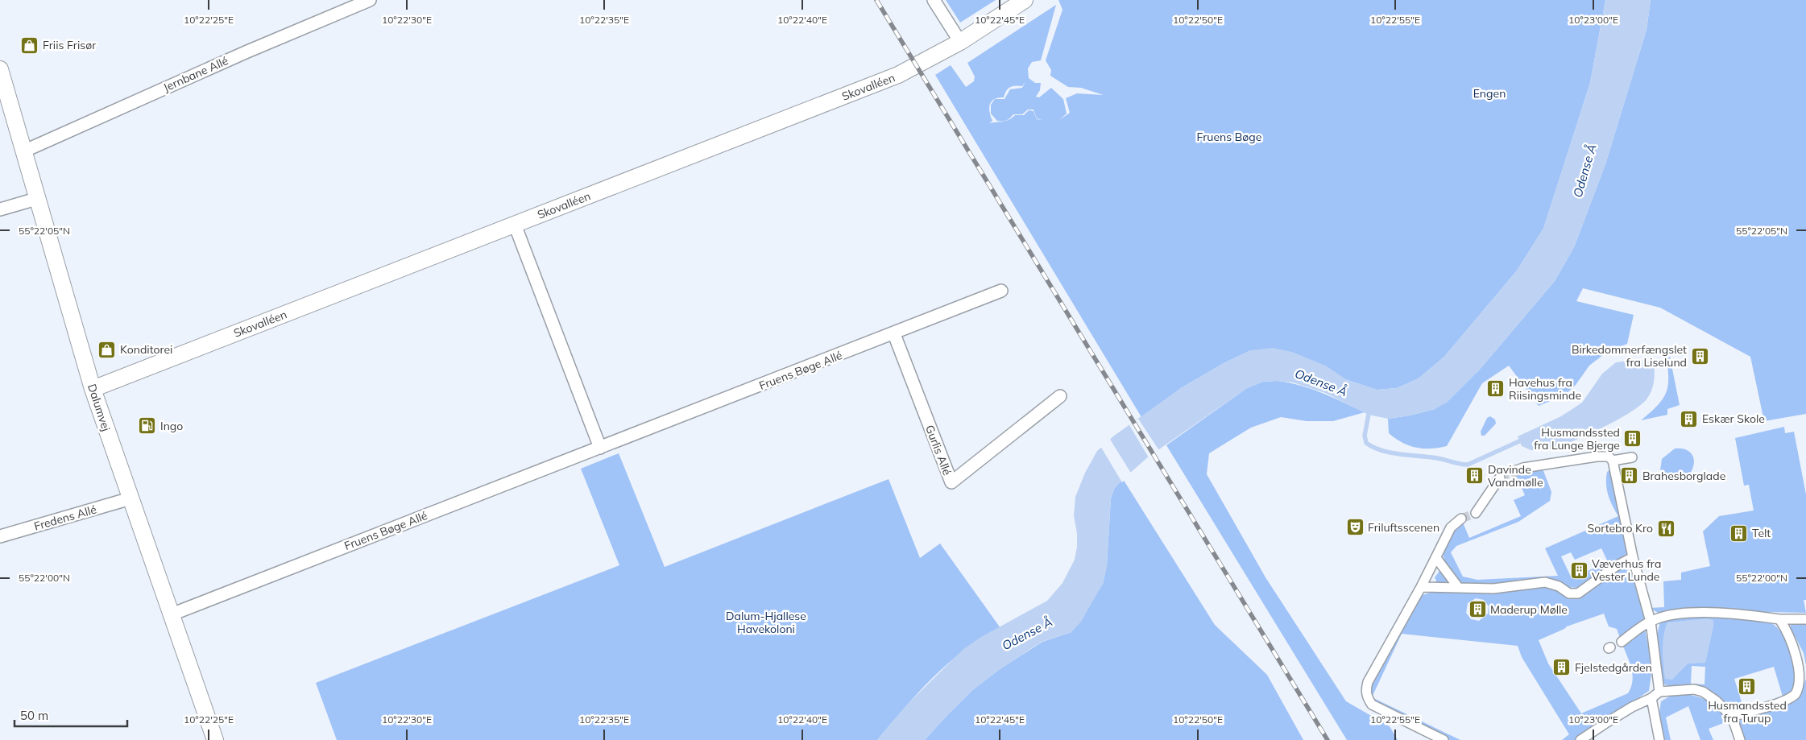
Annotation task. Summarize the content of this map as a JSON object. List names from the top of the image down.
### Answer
{
  "streets": {
    "street": [
      "Jernbane Allé",
      "Skovalléen",
      "Fruens Bøge Allé",
      "Dalumvej",
      "Gurlis Allé",
      "Fredens Allé"
    ]
  },
  "crossings": [
    ["Jernbane Allé", "Dalumvej"],
    ["Skovalléen", "Dalumvej"],
    ["Fruens Bøge Allé", "Dalumvej"],
    ["Fruens Bøge Allé", "Gurlis Allé"],
    ["Dalumvej", "Fredens Allé"]
  ],
  "water": ["Odense Å"],
  "parks": ["Engen", "Fruens Bøge", "Dalum-Hjallese Havekoloni"],
  "places": {
    "shop": ["Friis Frisør", "Konditorei"],
    "building": [
      "Birkedommerfængslet fra Liselund",
      "Havehus fra Riisingsminde",
      "Eskær Skole",
      "Husmandssted fra Lunge Bjerge",
      "Davinde Vandmølle",
      "Brahesborglade",
      "Telt",
      "Væverhus fra Vester Lunde",
      "Maderup Mølle",
      "Fjelstedgården",
      "Husmandssted fra Turup"
    ],
    "fuel station": ["Ingo"],
    "theatre": ["Friluftsscenen"],
    "restaurant": ["Sortebro Kro"]
  },
  "scale_bar": "50 m",
  "coordinates": [
    "10°22'25\"E",
    "10°22'30\"E",
    "10°22'35\"E",
    "10°22'40\"E",
    "10°22'45\"E",
    "10°22'50\"E",
    "10°22'55\"E",
    "10°23'00\"E",
    "55°22'05\"N",
    "55°22'00\"N"
  ]
}
